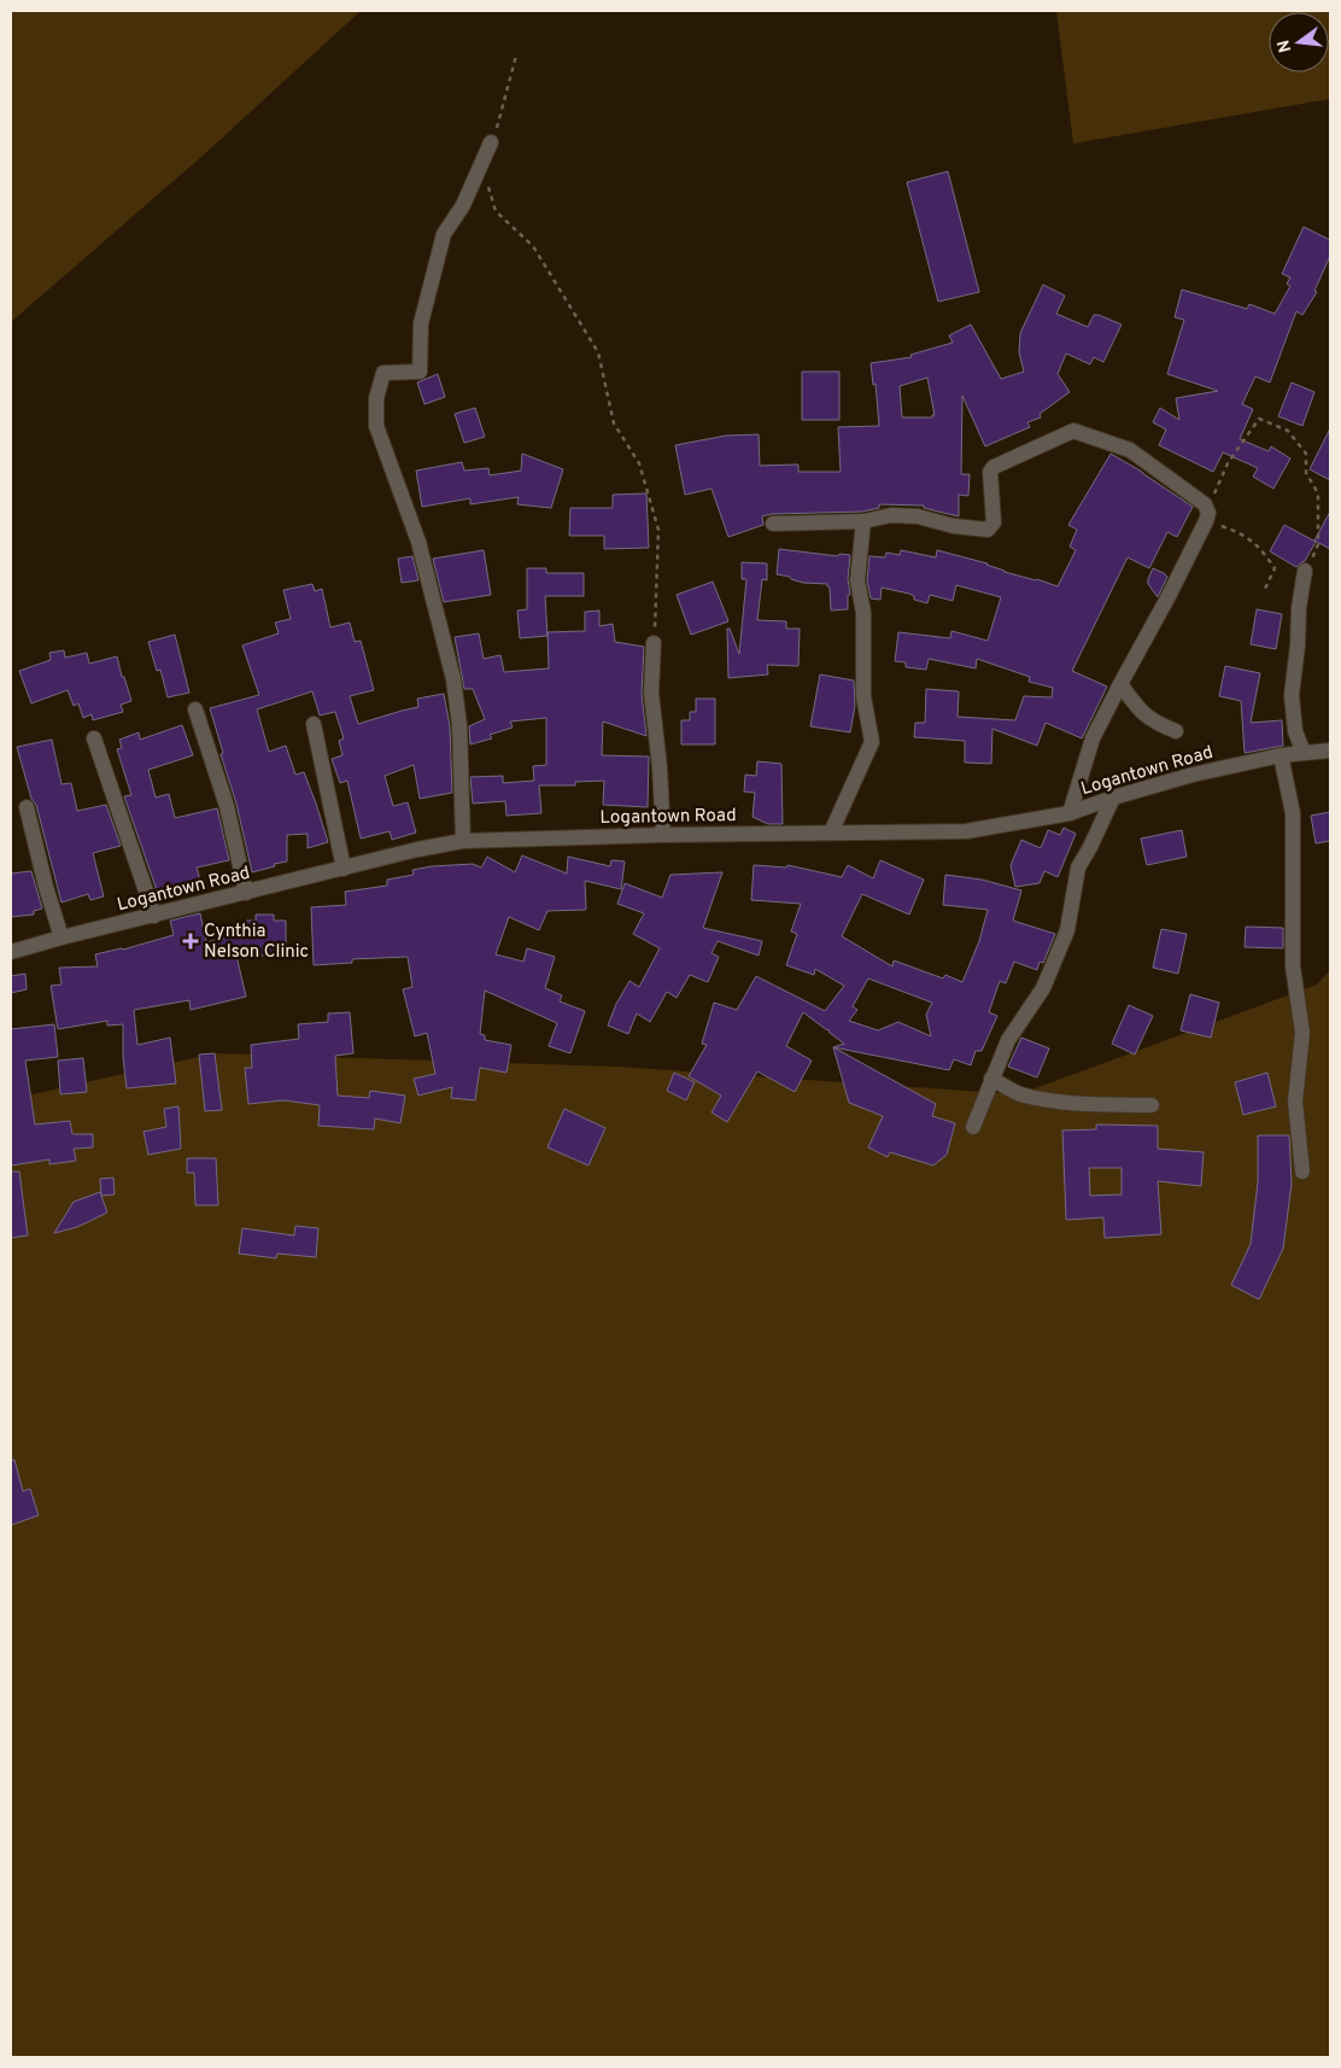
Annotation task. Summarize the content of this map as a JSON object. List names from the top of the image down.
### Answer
{
  "streets": {
    "street": ["Logantown Road"]
  },
  "places": {
    "health": ["Cynthia Nelson Clinic"]
  },
  "north": "left"
}
